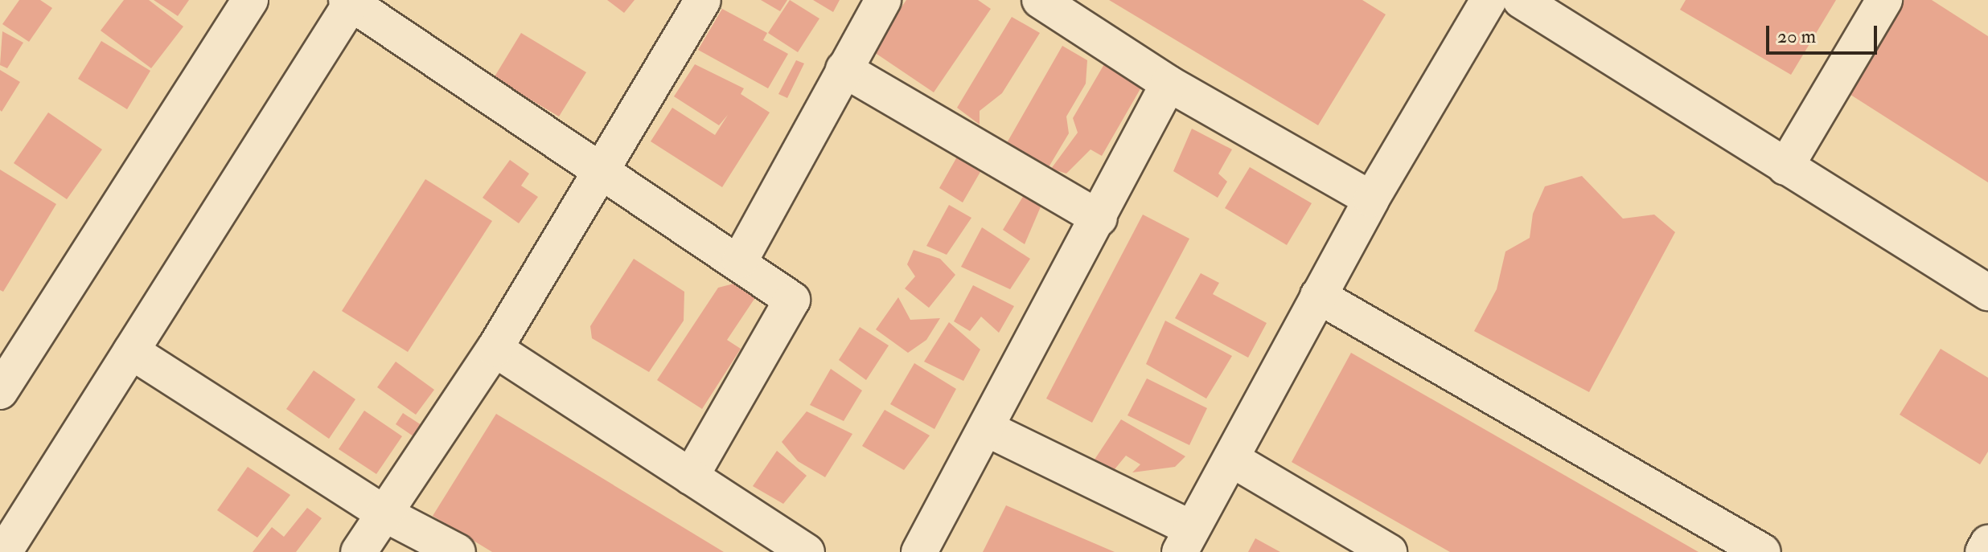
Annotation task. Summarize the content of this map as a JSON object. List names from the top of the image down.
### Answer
{
  "scale_bar": "20 m"
}
